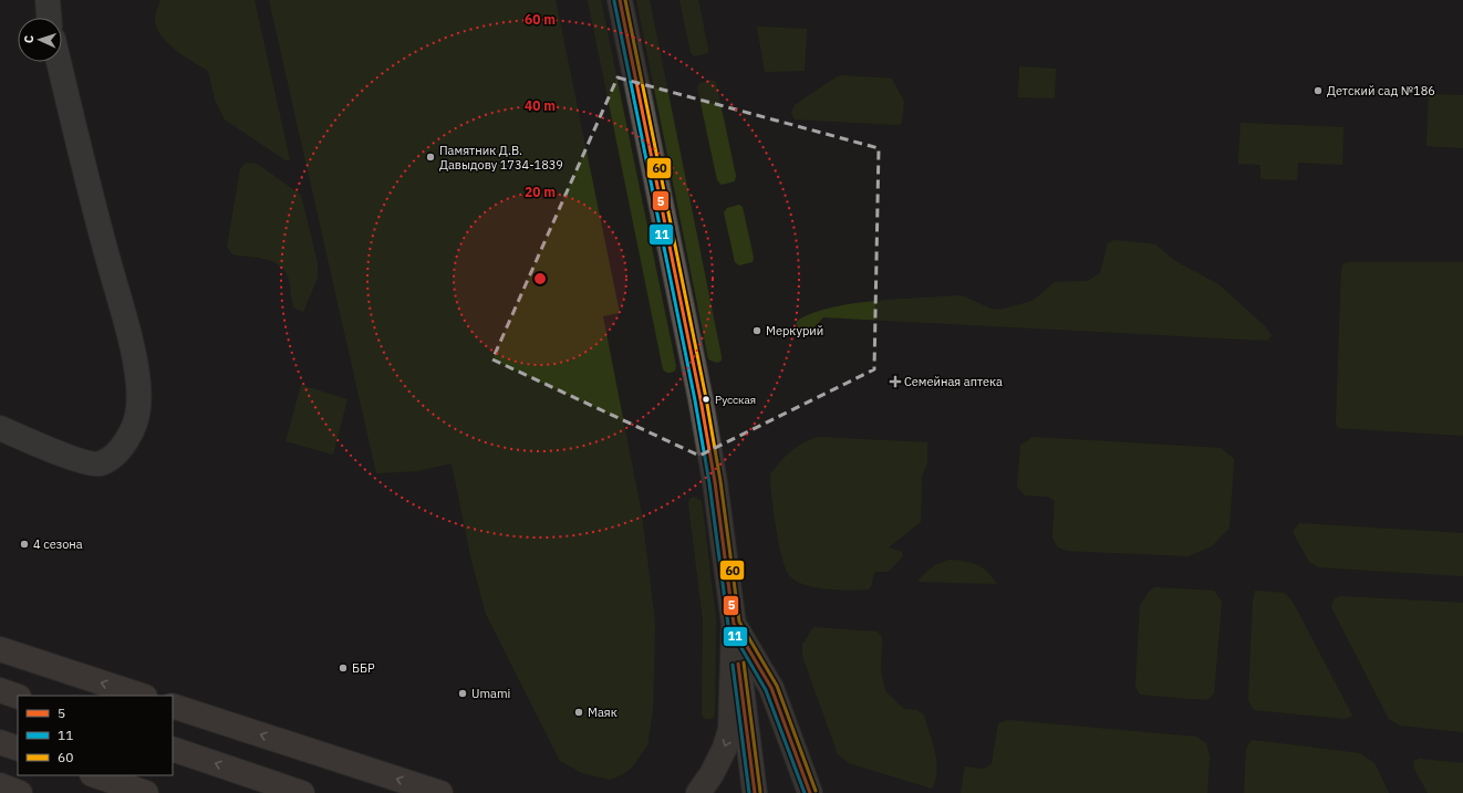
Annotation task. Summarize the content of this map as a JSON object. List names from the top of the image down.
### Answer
{
  "places": {
    "other": [
      "Детский сад №186",
      "Памятник Д.В. Давыдову 1734-1839",
      "Меркурий",
      "Русская",
      "4 сезона",
      "ББР",
      "Umami",
      "Маяк"
    ],
    "health": ["Семейная аптека"]
  },
  "lines": ["transit line 5", "transit line 60", "transit line 11"],
  "legend": ["5", "11", "60"],
  "north": "left",
  "rings": ["60 m", "40 m", "20 m"]
}
